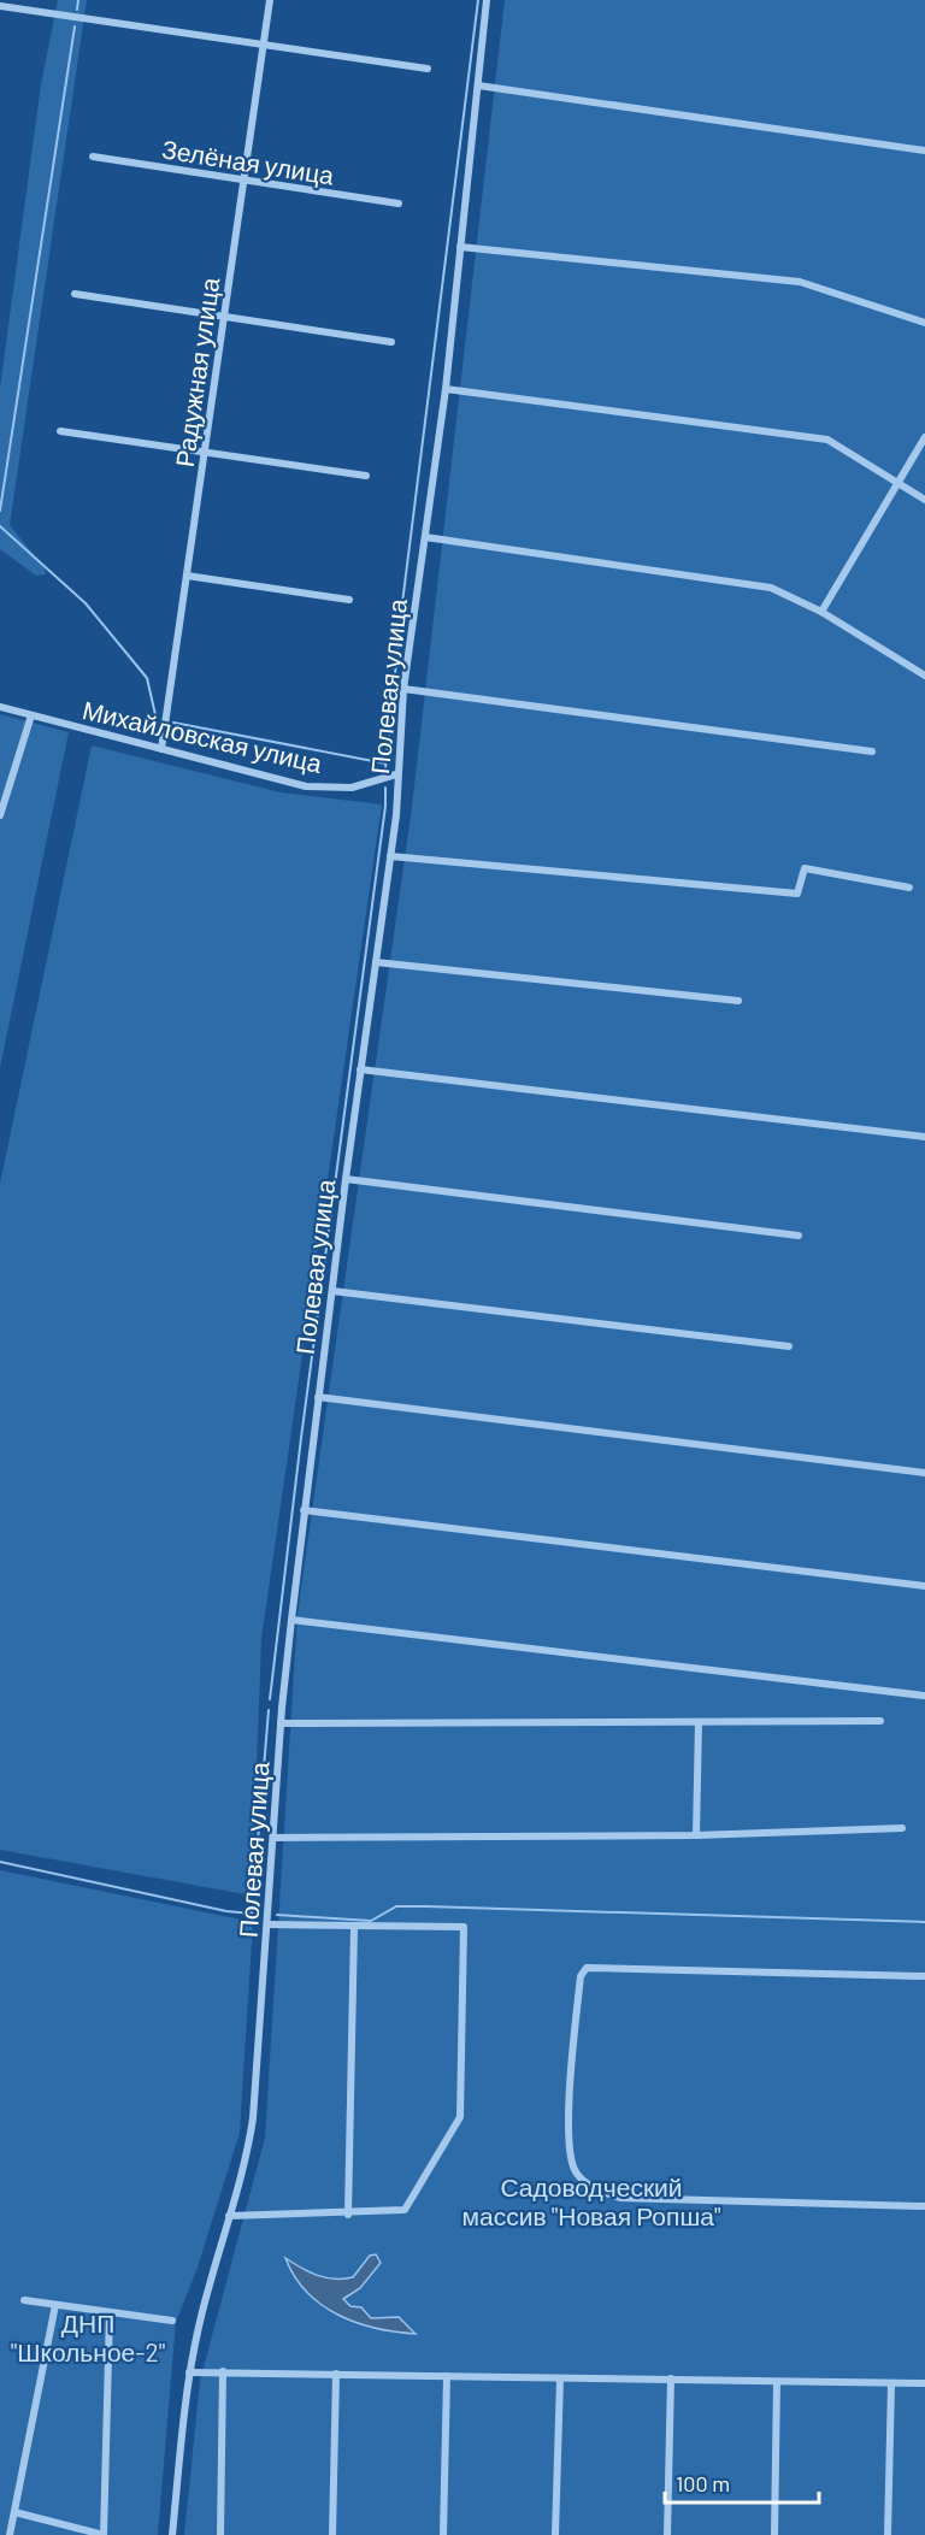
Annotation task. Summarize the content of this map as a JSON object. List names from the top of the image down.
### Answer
{
  "streets": {
    "street": [
      "Зелёная улица",
      "Радужная улица",
      "Полевая улица",
      "Михайловская улица"
    ]
  },
  "crossings": [
    ["Зелёная улица", "Радужная улица"],
    ["Радужная улица", "Михайловская улица"],
    ["Полевая улица", "Михайловская улица"]
  ],
  "parks": ["Садоводческий массив \"Новая Ропша\"", "ДНП \"Школьное-2\""],
  "scale_bar": "100 m"
}
